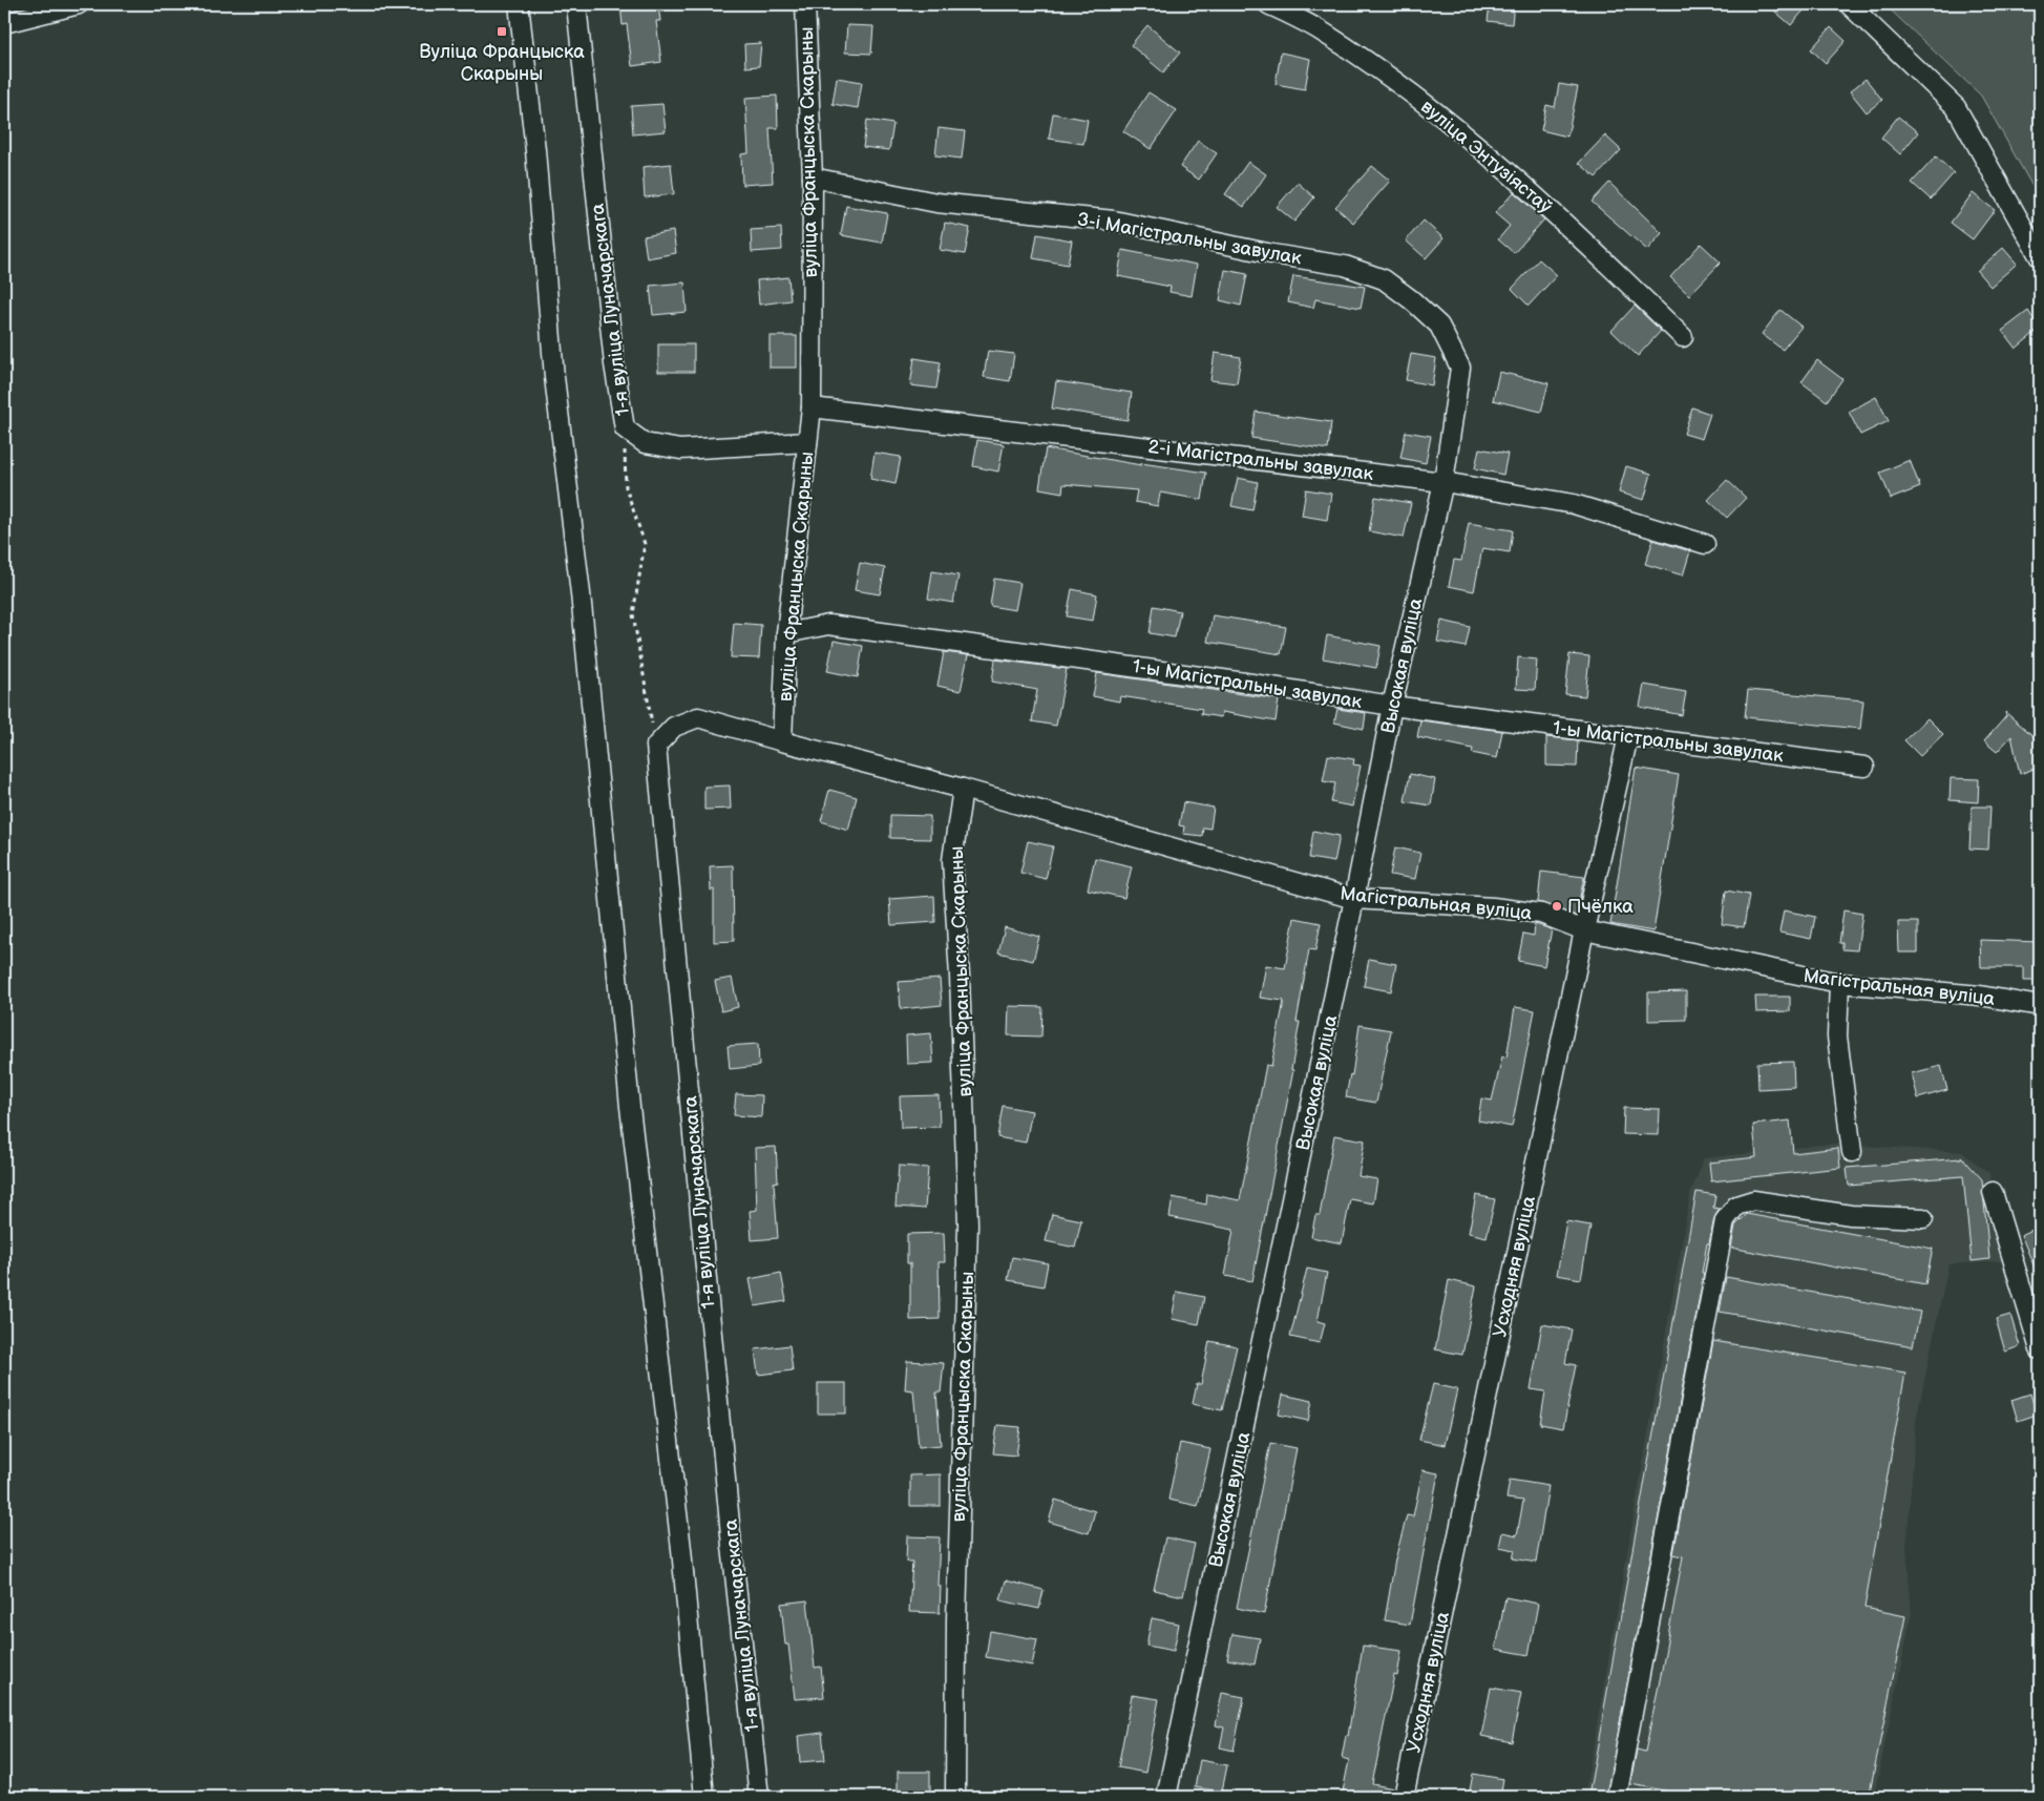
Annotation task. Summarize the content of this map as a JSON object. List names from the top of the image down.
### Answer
{
  "streets": {
    "street": [
      "вуліца Францыска Скарыны",
      "вуліца Энтузіястаў",
      "3-і Магістральны завулак",
      "1-я вуліца Луначарскага",
      "2-і Магістральны завулак",
      "Высокая вуліца",
      "1-ы Магістральны завулак",
      "Магістральная вуліца",
      "Усходняя вуліца"
    ]
  },
  "crossings": [
    ["вуліца Францыска Скарыны", "3-і Магістральны завулак"],
    ["вуліца Францыска Скарыны", "1-я вуліца Луначарскага"],
    ["вуліца Францыска Скарыны", "2-і Магістральны завулак"],
    ["вуліца Францыска Скарыны", "1-ы Магістральны завулак"],
    ["вуліца Францыска Скарыны", "Магістральная вуліца"],
    ["3-і Магістральны завулак", "Высокая вуліца"],
    ["2-і Магістральны завулак", "Высокая вуліца"],
    ["Высокая вуліца", "1-ы Магістральны завулак"],
    ["Высокая вуліца", "Магістральная вуліца"],
    ["1-ы Магістральны завулак", "Усходняя вуліца"],
    ["Магістральная вуліца", "Усходняя вуліца"]
  ],
  "places": {
    "transit": ["Вуліца Францыска Скарыны"],
    "other": ["Пчёлка"]
  }
}
